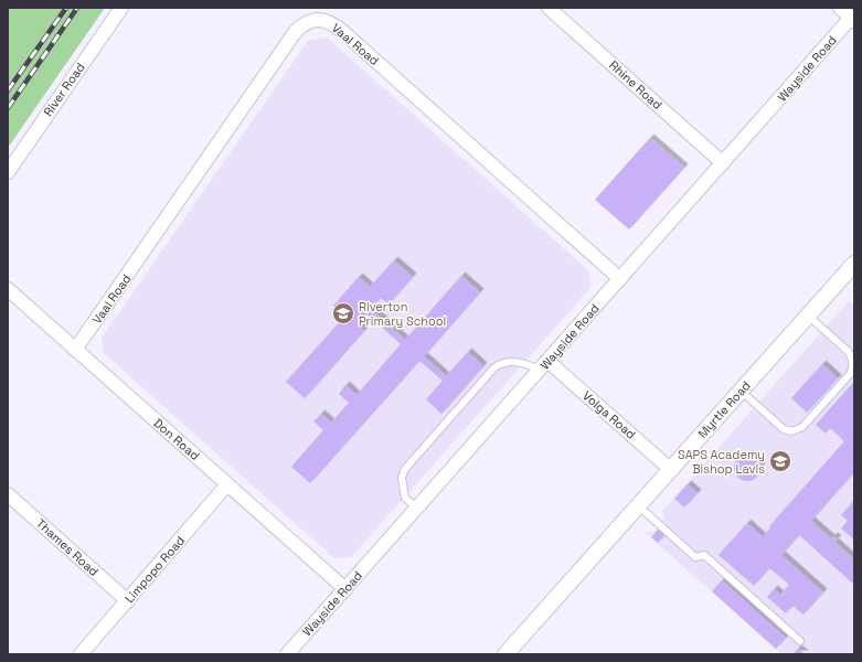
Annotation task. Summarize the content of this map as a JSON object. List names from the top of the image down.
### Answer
{
  "streets": {
    "street": [
      "Vaal Road",
      "Wayside Road",
      "Rhine Road",
      "River Road",
      "Myrtle Road",
      "Volga Road",
      "Don Road",
      "Thames Road",
      "Limpopo Road"
    ]
  },
  "crossings": [
    ["Vaal Road", "Wayside Road"],
    ["Vaal Road", "Don Road"],
    ["Wayside Road", "Rhine Road"],
    ["Wayside Road", "Volga Road"],
    ["Wayside Road", "Don Road"],
    ["Myrtle Road", "Volga Road"],
    ["Don Road", "Limpopo Road"],
    ["Thames Road", "Limpopo Road"]
  ],
  "places": {
    "school or university": ["Riverton Primary School", "SAPS Academy Bishop Lavis"]
  }
}
